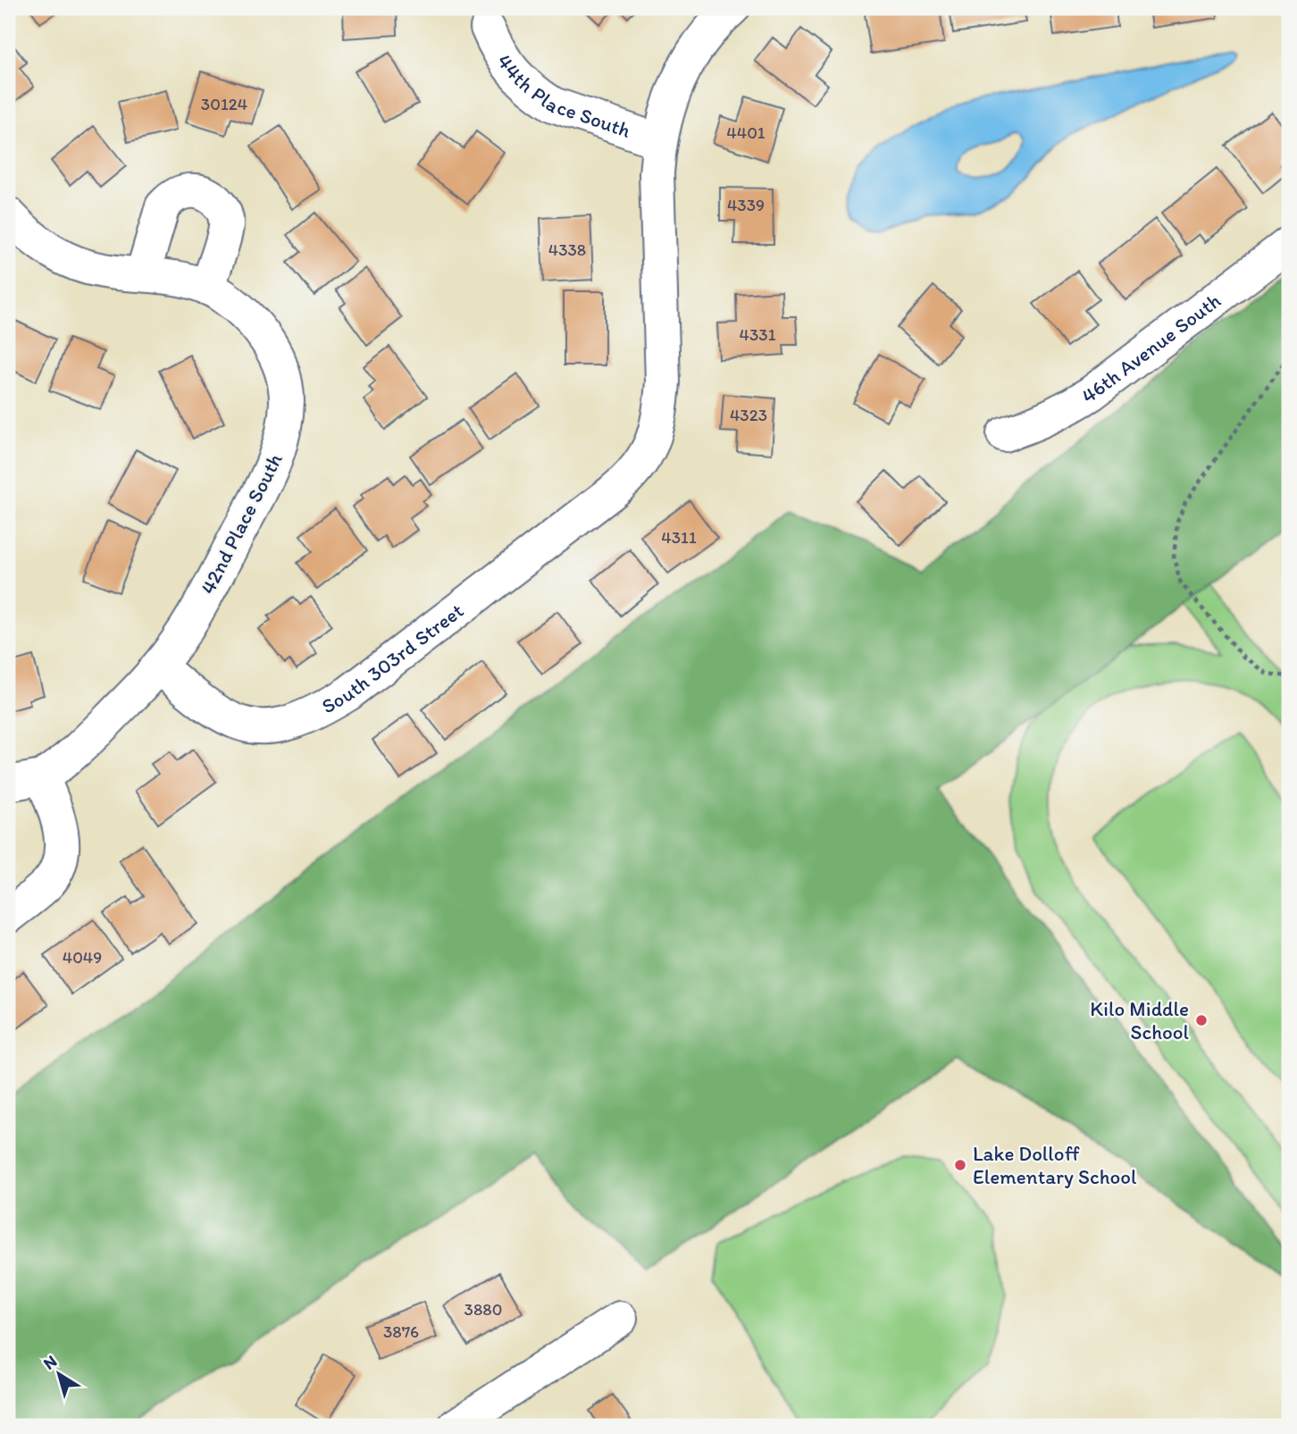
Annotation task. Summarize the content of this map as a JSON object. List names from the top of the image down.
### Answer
{
  "streets": {
    "street": [
      "44th Place South",
      "46th Avenue South",
      "42nd Place South",
      "South 303rd Street"
    ]
  },
  "crossings": [
    ["44th Place South", "South 303rd Street"],
    ["42nd Place South", "South 303rd Street"]
  ],
  "places": ["Kilo Middle School", "Lake Dolloff Elementary School"],
  "house_numbers": [
    "30124",
    "4401",
    "4339",
    "4338",
    "4331",
    "4323",
    "4311",
    "4049",
    "3880",
    "3876"
  ],
  "north": "top left"
}
